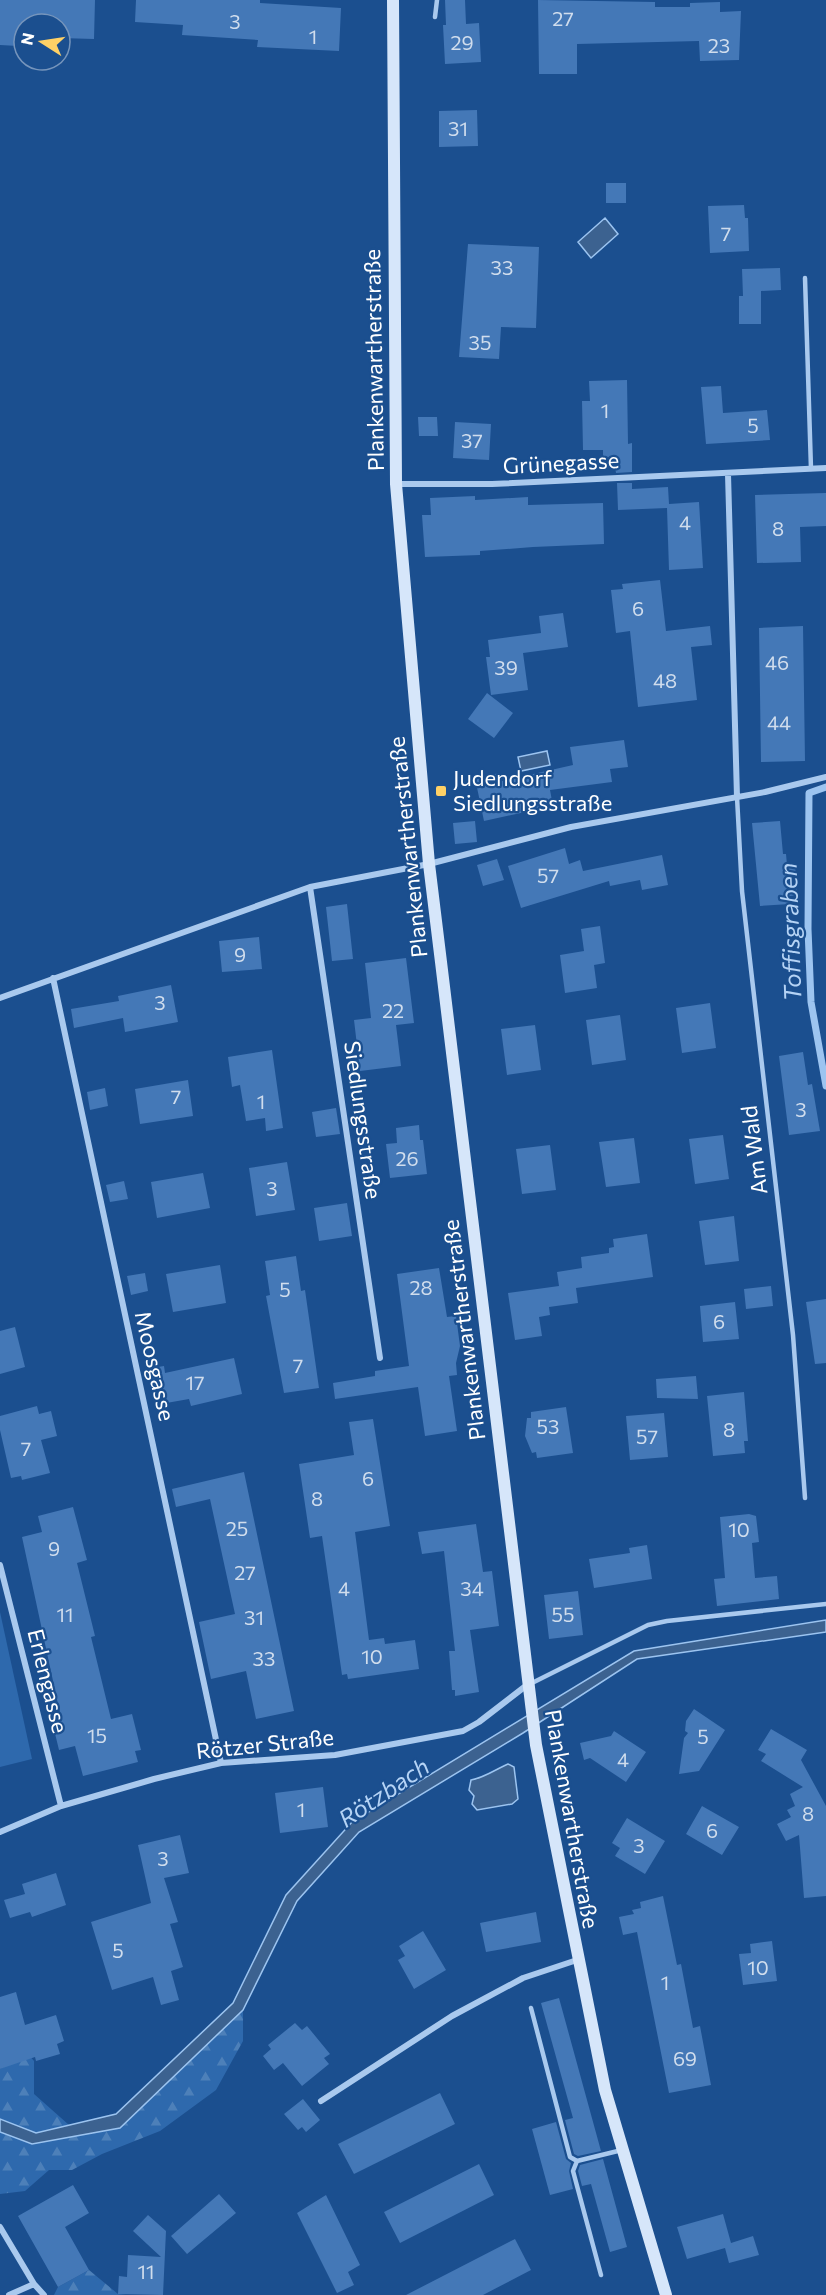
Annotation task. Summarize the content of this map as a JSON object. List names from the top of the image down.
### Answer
{
  "streets": {
    "main road": ["Plankenwartherstraße"],
    "street": [
      "Grünegasse",
      "Siedlungsstraße",
      "Moosgasse",
      "Erlengasse",
      "Rötzer Straße"
    ],
    "lane": ["Am Wald"]
  },
  "crossings": [
    ["Plankenwartherstraße", "Grünegasse"],
    ["Plankenwartherstraße", "Rötzer Straße"],
    ["Moosgasse", "Rötzer Straße"],
    ["Erlengasse", "Rötzer Straße"]
  ],
  "water": ["Toffisgraben", "Rötzbach"],
  "places": {
    "transit": ["Judendorf Siedlungsstraße"]
  },
  "house_numbers": [
    "27",
    "3",
    "1",
    "29",
    "23",
    "31",
    "7",
    "33",
    "35",
    "1",
    "5",
    "37",
    "4",
    "8",
    "6",
    "46",
    "39",
    "48",
    "44",
    "57",
    "9",
    "3",
    "22",
    "7",
    "1",
    "3",
    "26",
    "3",
    "28",
    "5",
    "6",
    "7",
    "17",
    "53",
    "8",
    "57",
    "7",
    "6",
    "8",
    "25",
    "10",
    "9",
    "27",
    "4",
    "34",
    "11",
    "55",
    "31",
    "10",
    "33",
    "15",
    "5",
    "4",
    "1",
    "8",
    "6",
    "3",
    "3",
    "5",
    "10",
    "1",
    "69",
    "11"
  ],
  "north": "left"
}
